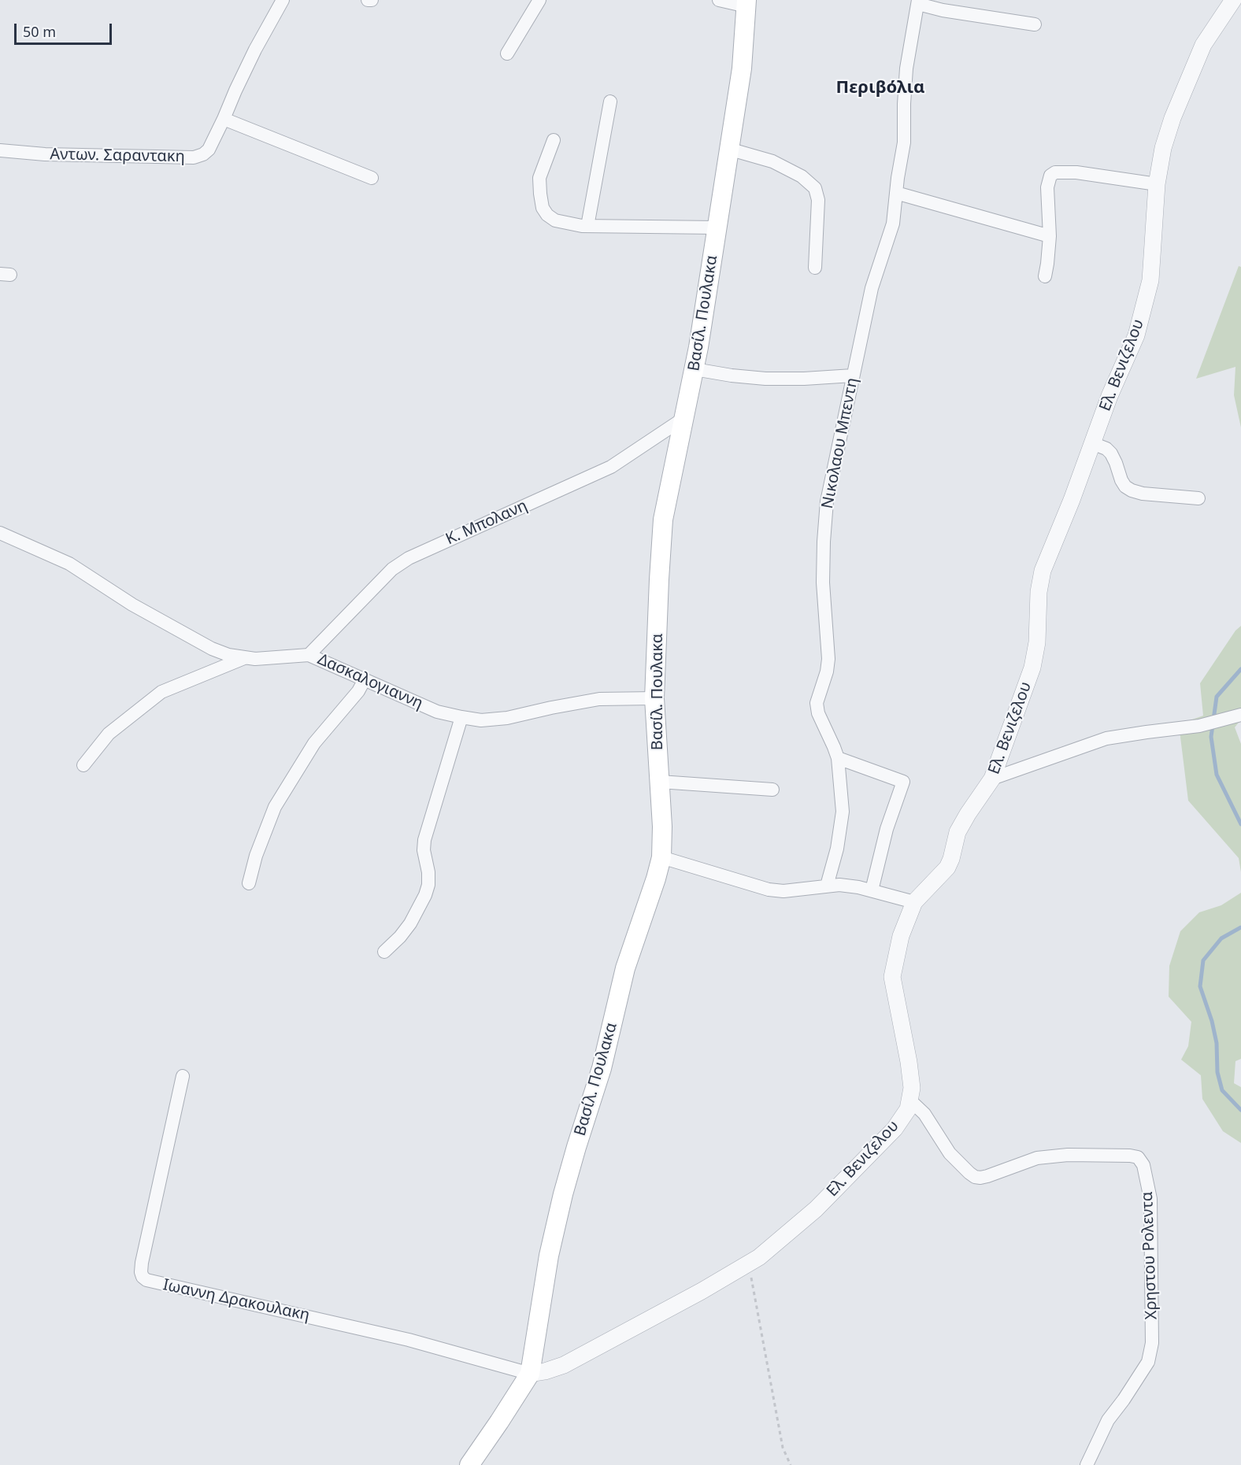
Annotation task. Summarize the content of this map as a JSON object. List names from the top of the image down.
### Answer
{
  "streets": {
    "main road": ["Βασίλ. Πουλακα"],
    "street": [
      "Αντων. Σαραντακη",
      "Ελ. Βενιζελου",
      "Νικολαου Μπεντη",
      "Κ. Μπολανη",
      "Δασκαλογιαννη",
      "Χρηστου Ρολεντα",
      "Ιωαννη Δρακουλακη"
    ]
  },
  "crossings": [
    ["Βασίλ. Πουλακα", "Ελ. Βενιζελου"],
    ["Βασίλ. Πουλακα", "Κ. Μπολανη"],
    ["Βασίλ. Πουλακα", "Δασκαλογιαννη"],
    ["Βασίλ. Πουλακα", "Ιωαννη Δρακουλακη"],
    ["Ελ. Βενιζελου", "Χρηστου Ρολεντα"],
    ["Ελ. Βενιζελου", "Ιωαννη Δρακουλακη"],
    ["Κ. Μπολανη", "Δασκαλογιαννη"]
  ],
  "districts": ["Περιβόλια"],
  "scale_bar": "50 m"
}
